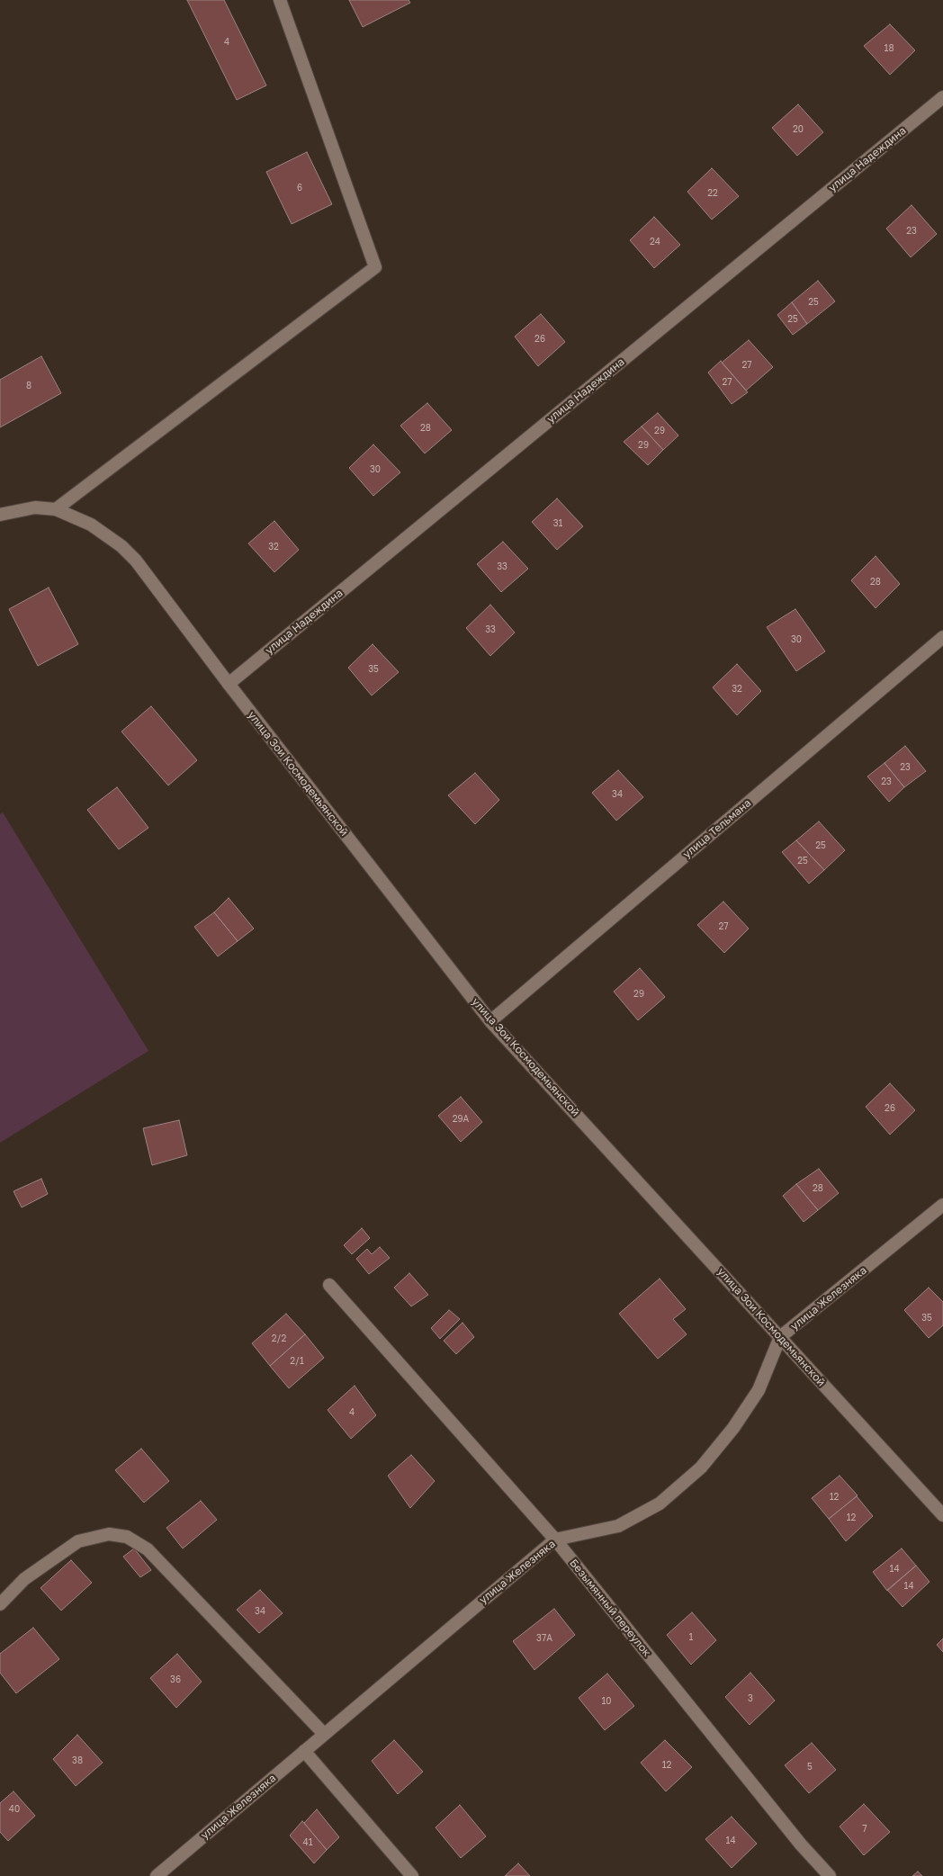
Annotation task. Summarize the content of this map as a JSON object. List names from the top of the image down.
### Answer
{
  "streets": {
    "street": [
      "улица Надеждина",
      "улица Зои Космодемьянской",
      "улица Тельмана",
      "улица Железняка",
      "Безымянный переулок"
    ]
  },
  "crossings": [
    ["улица Надеждина", "улица Зои Космодемьянской"],
    ["улица Зои Космодемьянской", "улица Тельмана"],
    ["улица Зои Космодемьянской", "улица Железняка"],
    ["улица Железняка", "Безымянный переулок"]
  ],
  "house_numbers": [
    "4",
    "18",
    "20",
    "6",
    "22",
    "23",
    "24",
    "25",
    "25",
    "26",
    "27",
    "27",
    "8",
    "28",
    "29",
    "29",
    "30",
    "31",
    "32",
    "33",
    "28",
    "33",
    "30",
    "35",
    "32",
    "23",
    "23",
    "34",
    "25",
    "25",
    "27",
    "29",
    "26",
    "29А",
    "28",
    "35",
    "2/2",
    "2/1",
    "4",
    "12",
    "12",
    "14",
    "14",
    "34",
    "1",
    "37А",
    "36",
    "3",
    "10",
    "38",
    "12",
    "5",
    "40",
    "7",
    "14",
    "41"
  ]
}
